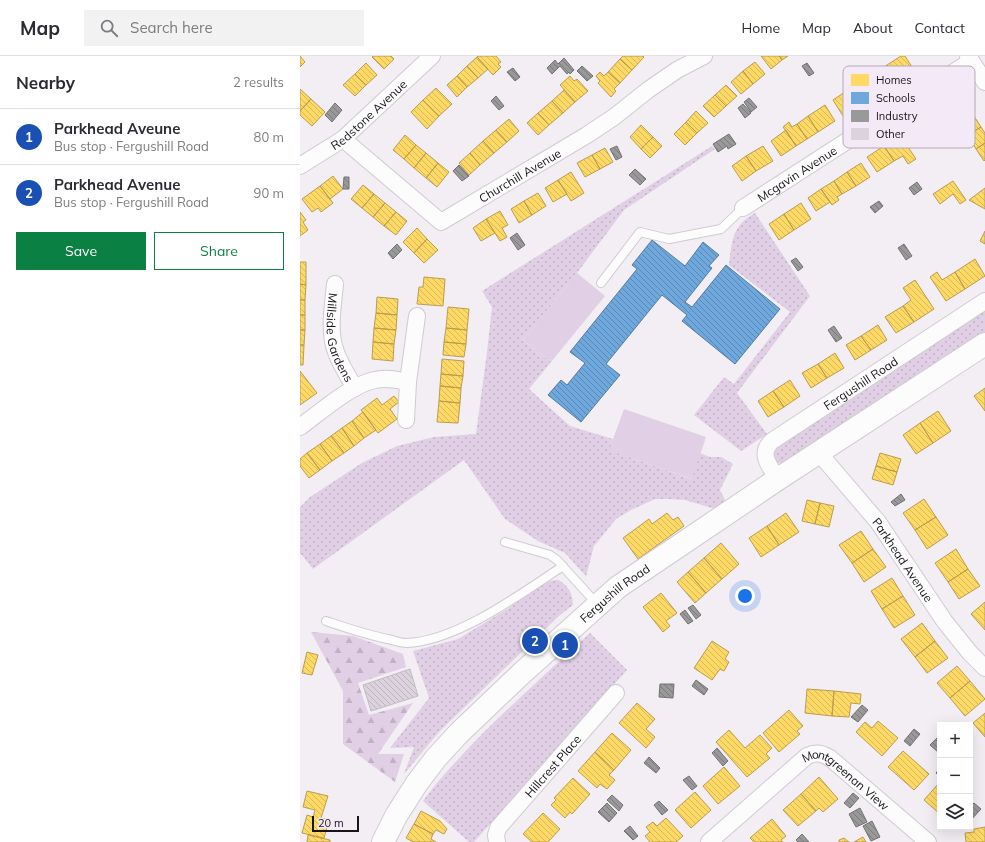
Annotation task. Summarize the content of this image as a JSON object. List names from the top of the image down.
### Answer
{
  "streets": {
    "main road": ["Fergushill Road"],
    "street": [
      "Redstone Avenue",
      "Mcgavin Avenue",
      "Churchill Avenue",
      "Millside Gardens",
      "Parkhead Avenue",
      "Hillcrest Place",
      "Montgreenan View"
    ]
  },
  "crossings": [
    ["Redstone Avenue", "Churchill Avenue"],
    ["Fergushill Road", "Parkhead Avenue"]
  ],
  "legend": [
    "Homes",
    "Schools",
    "Industry",
    "Other"
  ],
  "scale_bar": "20 m",
  "page": {
    "header": "Map",
    "search": "Search here",
    "nav": [
      "Home",
      "Map",
      "About",
      "Contact"
    ],
    "heading": ["Nearby", "2 results"],
    "list": [
      {
        "mark": "1",
        "name": "Parkhead Aveune",
        "note": "Bus stop · Fergushill Road",
        "value": "80 m"
      },
      {
        "mark": "2",
        "name": "Parkhead Avenue",
        "note": "Bus stop · Fergushill Road",
        "value": "90 m"
      }
    ],
    "buttons": ["Save", "Share"],
    "pins": ["2", "1"],
    "map_buttons": ["+", "−"],
    "scale": "20 m"
  }
}
